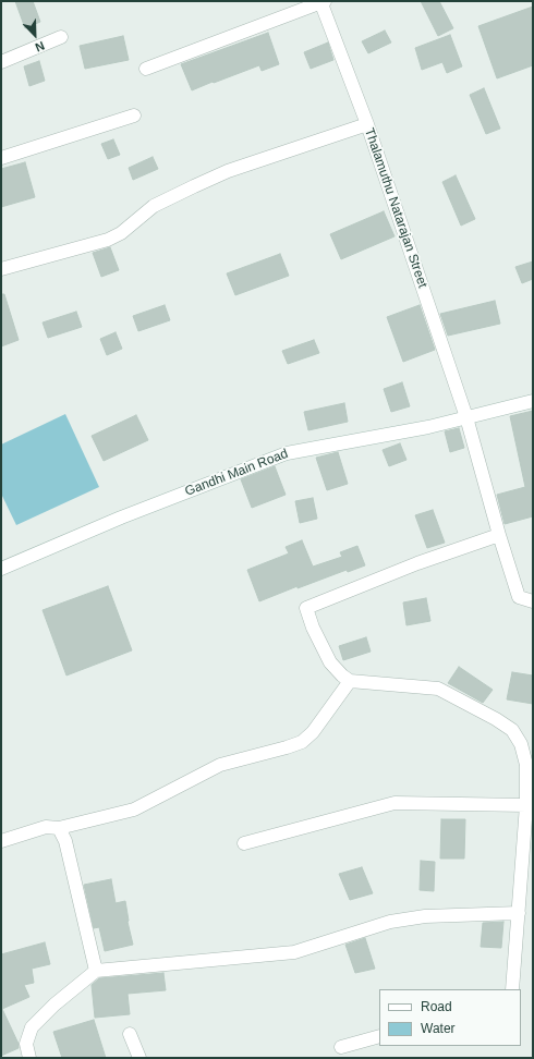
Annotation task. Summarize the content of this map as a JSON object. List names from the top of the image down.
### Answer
{
  "streets": {
    "street": ["Thalamuthu Natarajan Street", "Gandhi Main Road"]
  },
  "crossings": [
    ["Thalamuthu Natarajan Street", "Gandhi Main Road"]
  ],
  "legend": ["Road", "Water"],
  "north": "bottom right"
}
